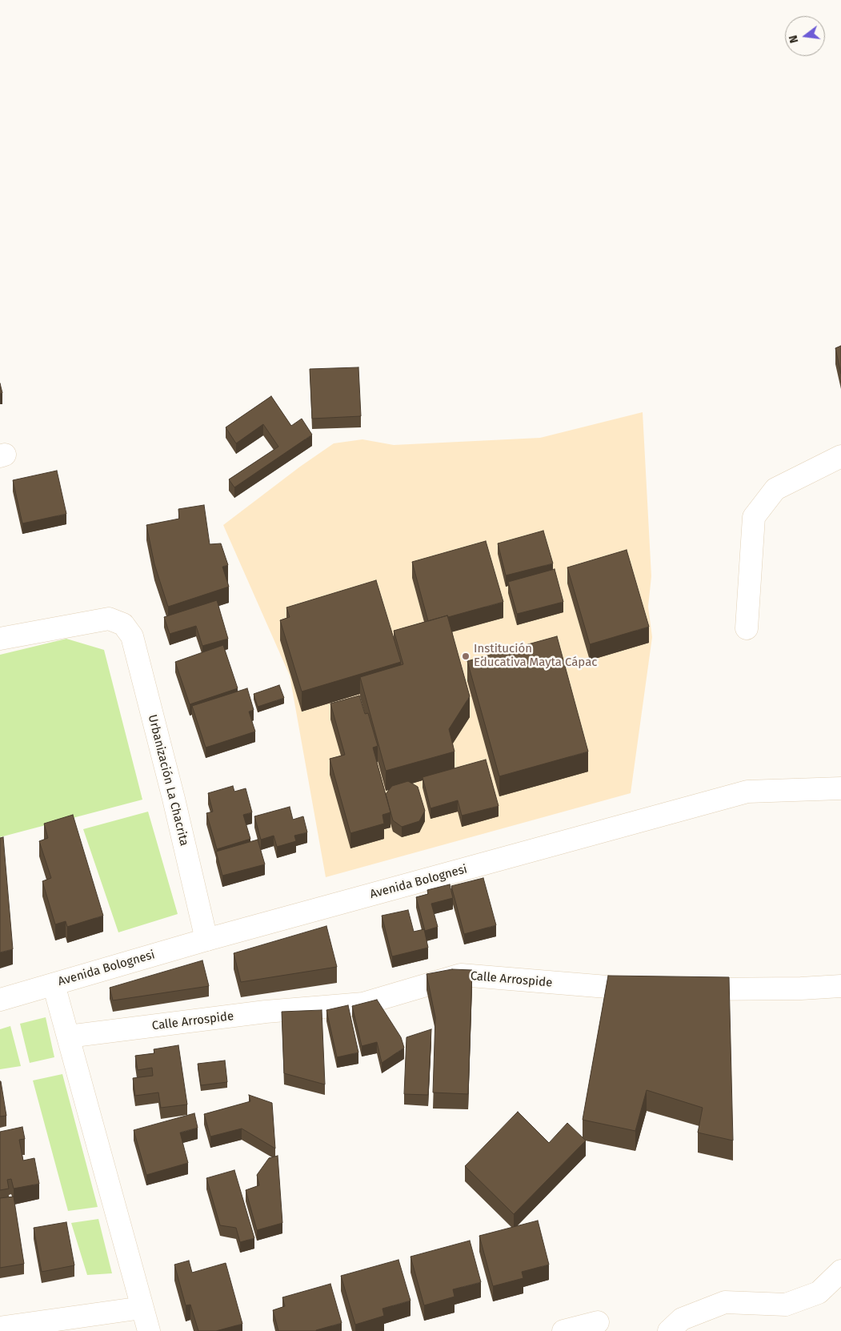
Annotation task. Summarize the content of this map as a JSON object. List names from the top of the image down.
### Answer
{
  "streets": {
    "street": ["Urbanización La Chacrita", "Avenida Bolognesi", "Calle Arrospide"]
  },
  "crossings": [
    ["Urbanización La Chacrita", "Avenida Bolognesi"]
  ],
  "places": ["Institución Educativa Mayta Cápac"],
  "north": "left"
}
